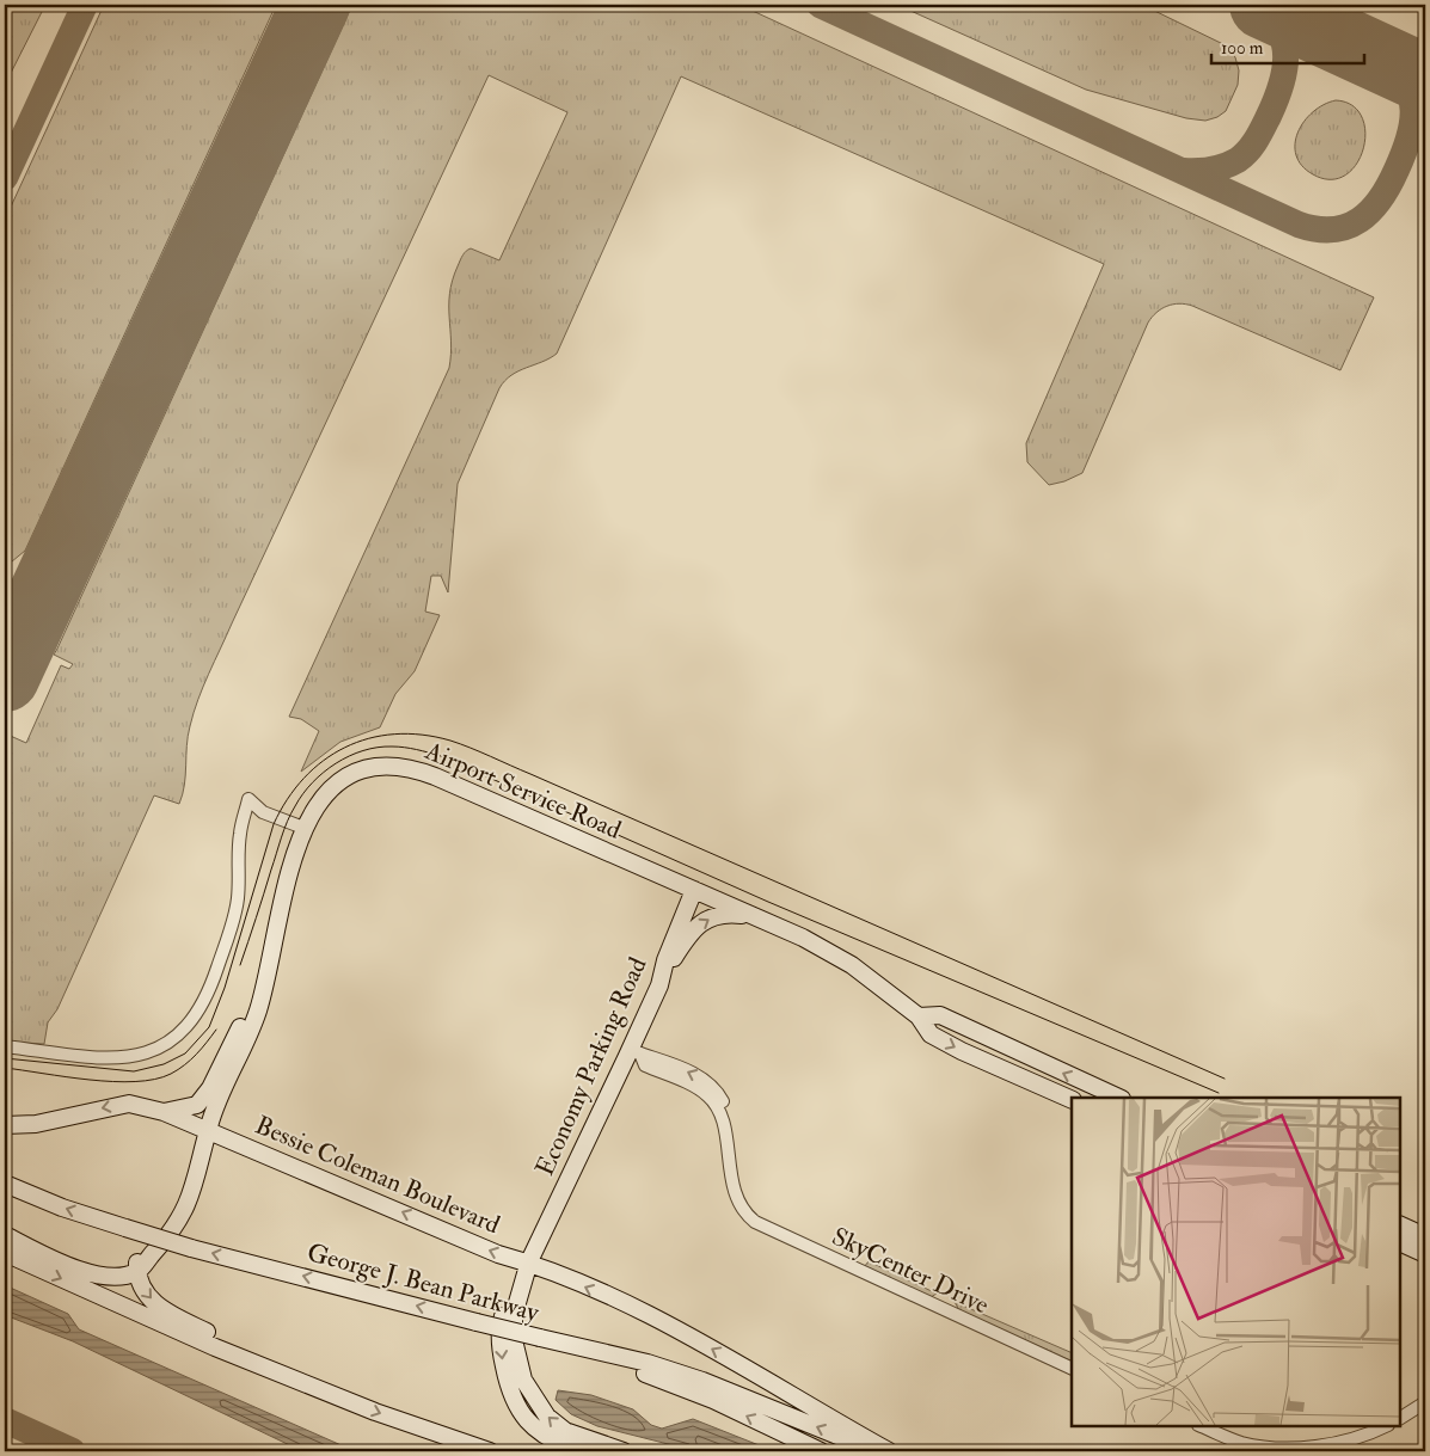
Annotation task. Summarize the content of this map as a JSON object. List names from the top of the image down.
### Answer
{
  "streets": {
    "street": [
      "Airport Service Road",
      "Economy Parking Road",
      "Bessie Coleman Boulevard",
      "SkyCenter Drive",
      "George J. Bean Parkway"
    ]
  },
  "crossings": [
    ["Airport Service Road", "Economy Parking Road"],
    ["Airport Service Road", "Bessie Coleman Boulevard"],
    ["Economy Parking Road", "Bessie Coleman Boulevard"],
    ["Economy Parking Road", "SkyCenter Drive"]
  ],
  "scale_bar": "100 m"
}
